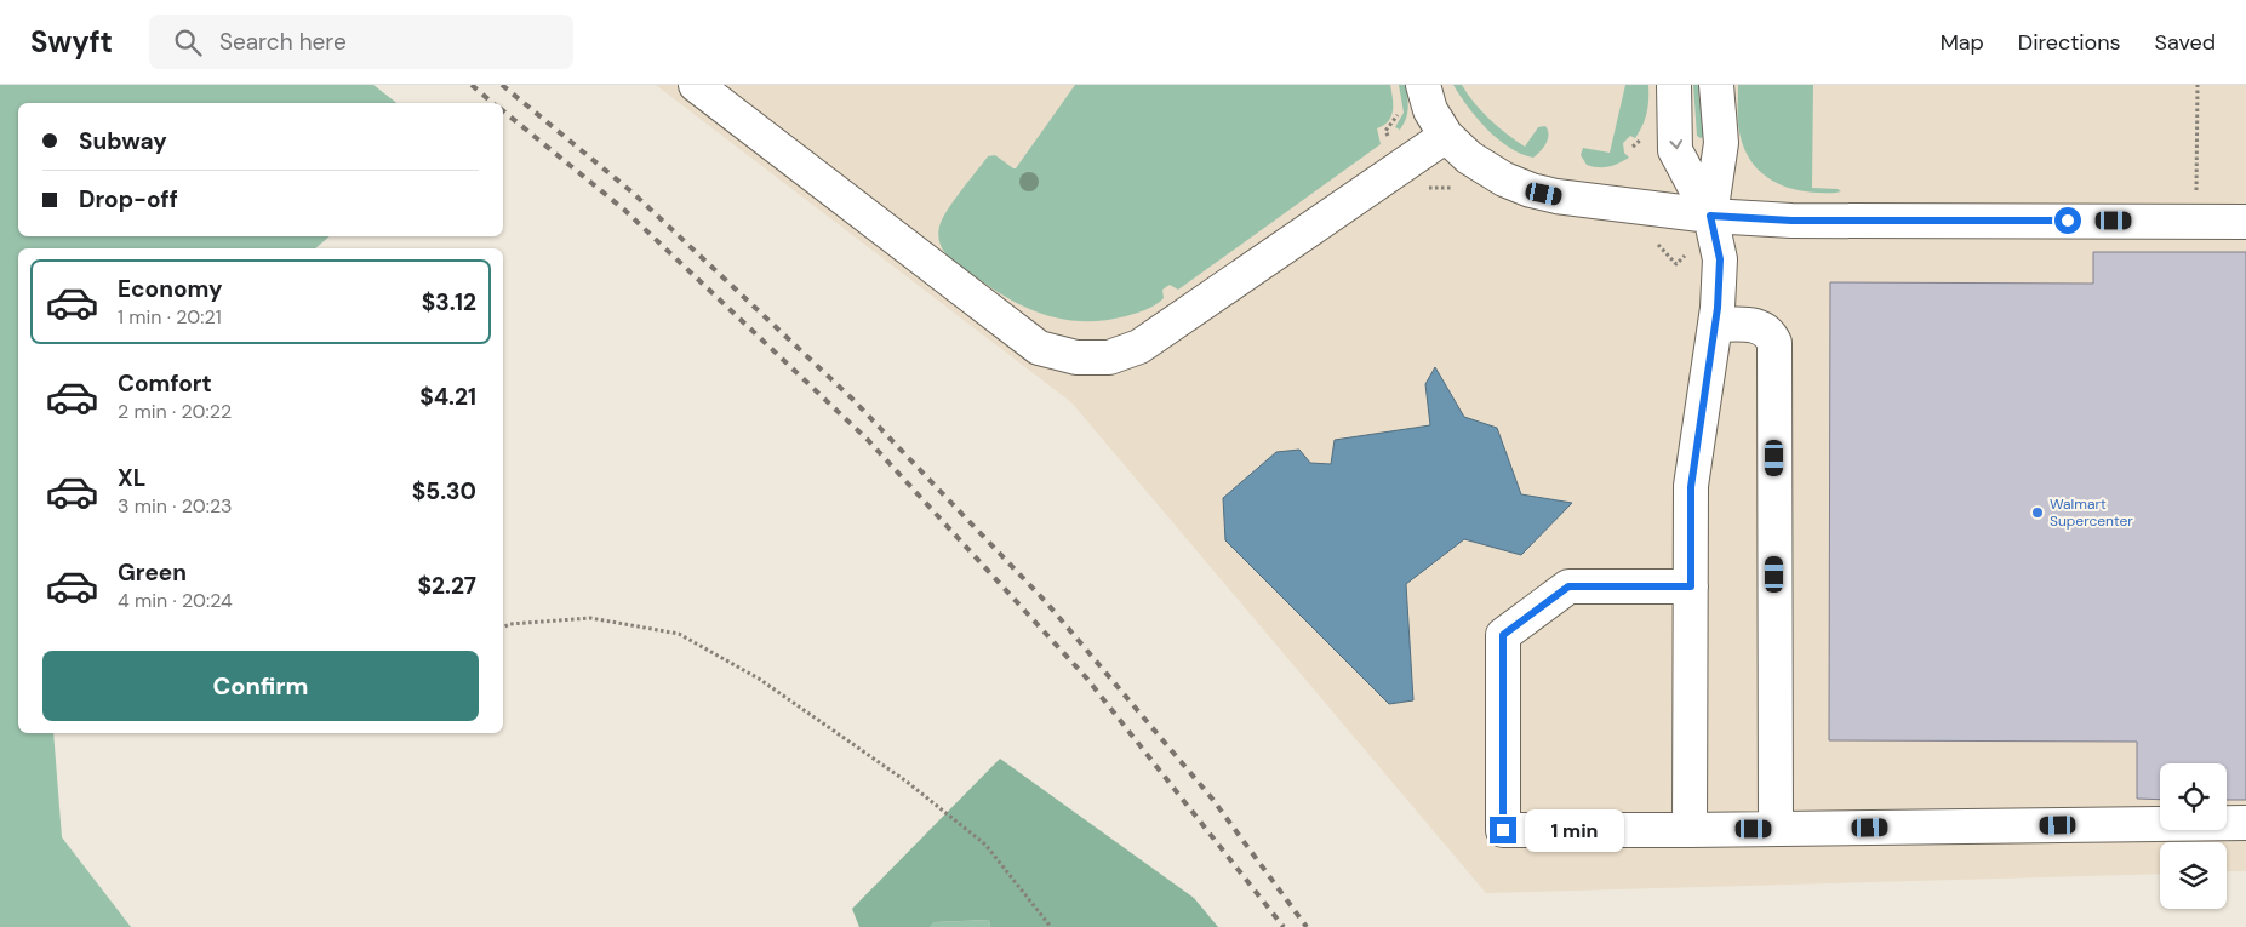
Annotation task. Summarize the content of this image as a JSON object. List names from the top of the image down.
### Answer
{
  "places": ["Walmart Supercenter"],
  "page": {
    "header": "Swyft",
    "search": "Search here",
    "nav": ["Map", "Directions", "Saved"],
    "banner": ["Subway", "Drop-off"],
    "list": [
      {
        "name": "Economy",
        "note": "1 min · 20:21",
        "value": "$3.12"
      },
      {
        "name": "Comfort",
        "note": "2 min · 20:22",
        "value": "$4.21"
      },
      {
        "name": "XL",
        "note": "3 min · 20:23",
        "value": "$5.30"
      },
      {
        "name": "Green",
        "note": "4 min · 20:24",
        "value": "$2.27"
      }
    ],
    "buttons": "Confirm",
    "bubble": "1 min"
  }
}
